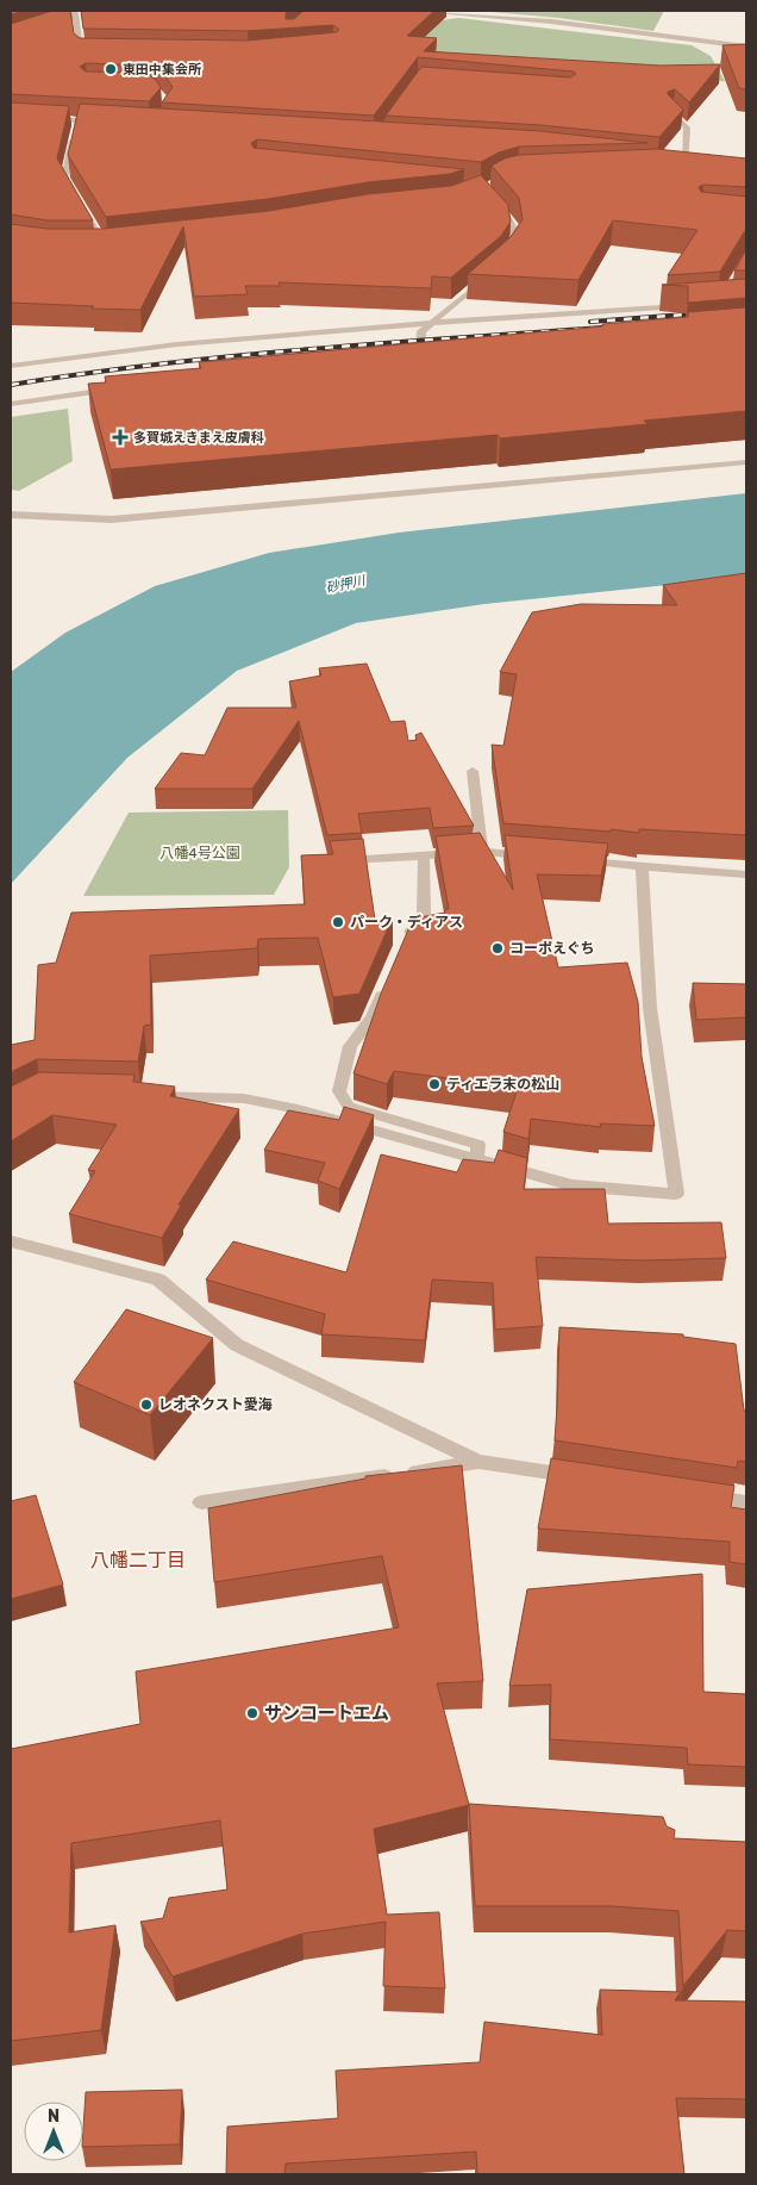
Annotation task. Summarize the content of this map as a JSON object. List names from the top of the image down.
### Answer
{
  "districts": ["八幡二丁目"],
  "water": ["砂押川"],
  "parks": ["八幡4号公園"],
  "places": {
    "other": [
      "東田中集会所",
      "パーク・ディアス",
      "コーポえぐち",
      "ティエラ末の松山",
      "レオネクスト愛海",
      "サンコートエム"
    ],
    "health": ["多賀城えきまえ皮膚科"]
  },
  "north": "top"
}
